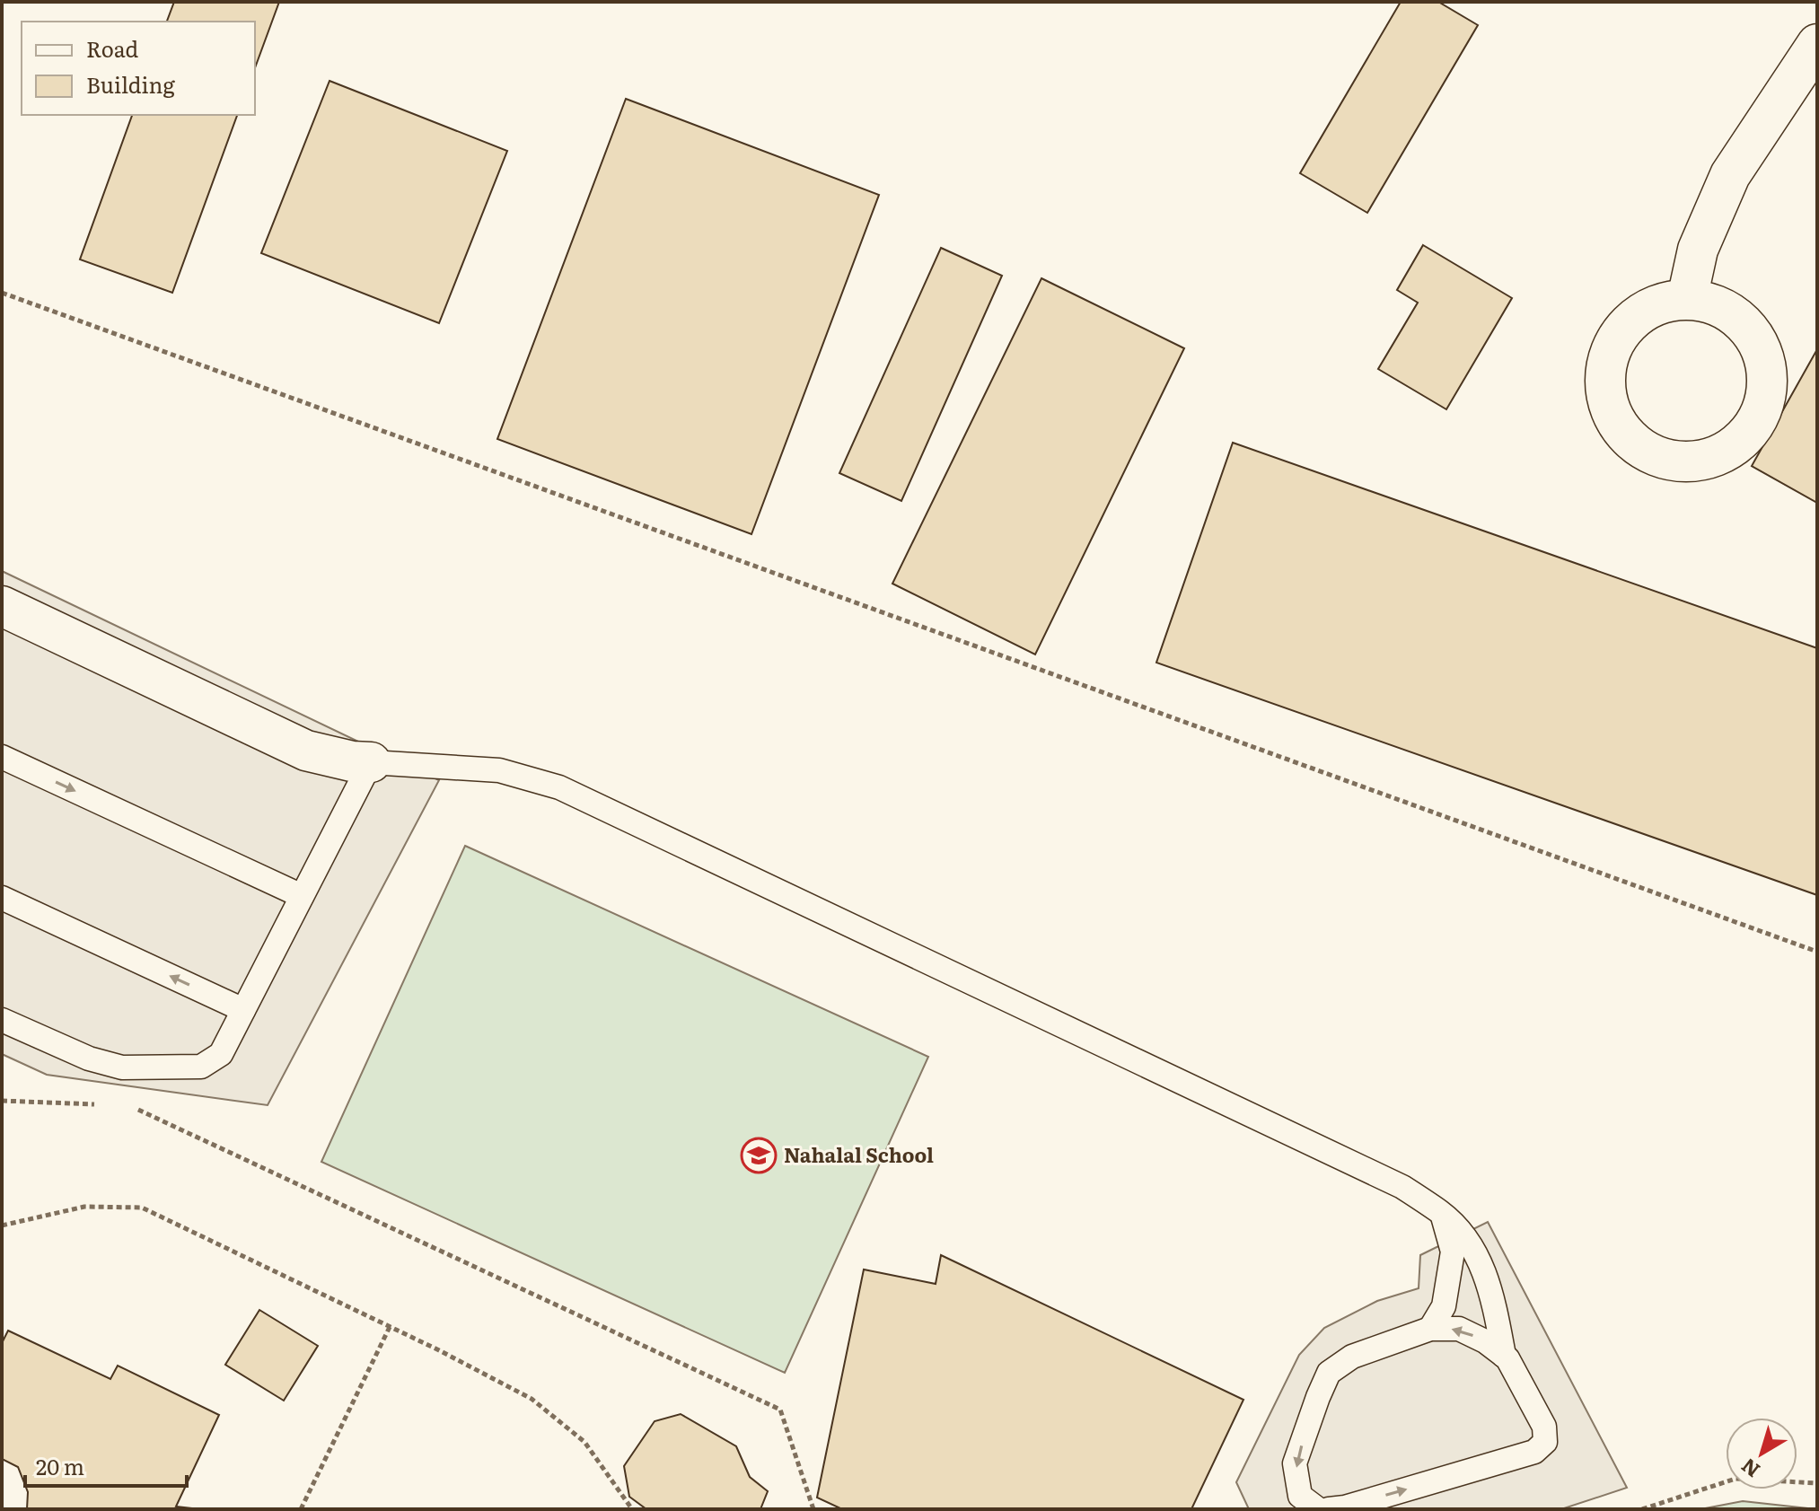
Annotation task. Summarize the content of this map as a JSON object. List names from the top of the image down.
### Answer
{
  "places": {
    "school or university": ["Nahalal School"]
  },
  "legend": ["Road", "Building"],
  "scale_bar": "20 m",
  "north": "bottom left"
}
